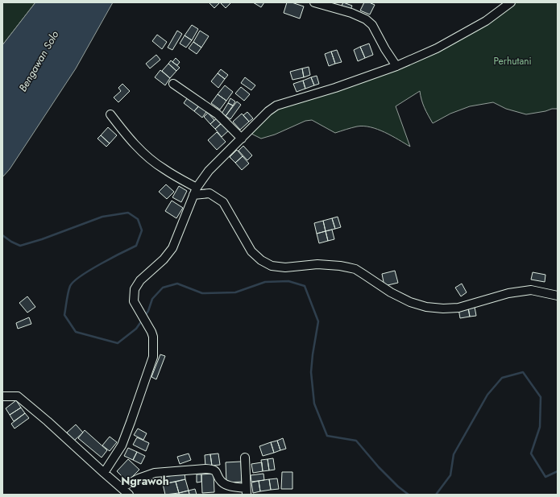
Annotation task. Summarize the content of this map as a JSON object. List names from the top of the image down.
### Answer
{
  "districts": ["Ngrawoh"],
  "water": ["Bengawan Solo"],
  "parks": ["Perhutani"]
}
